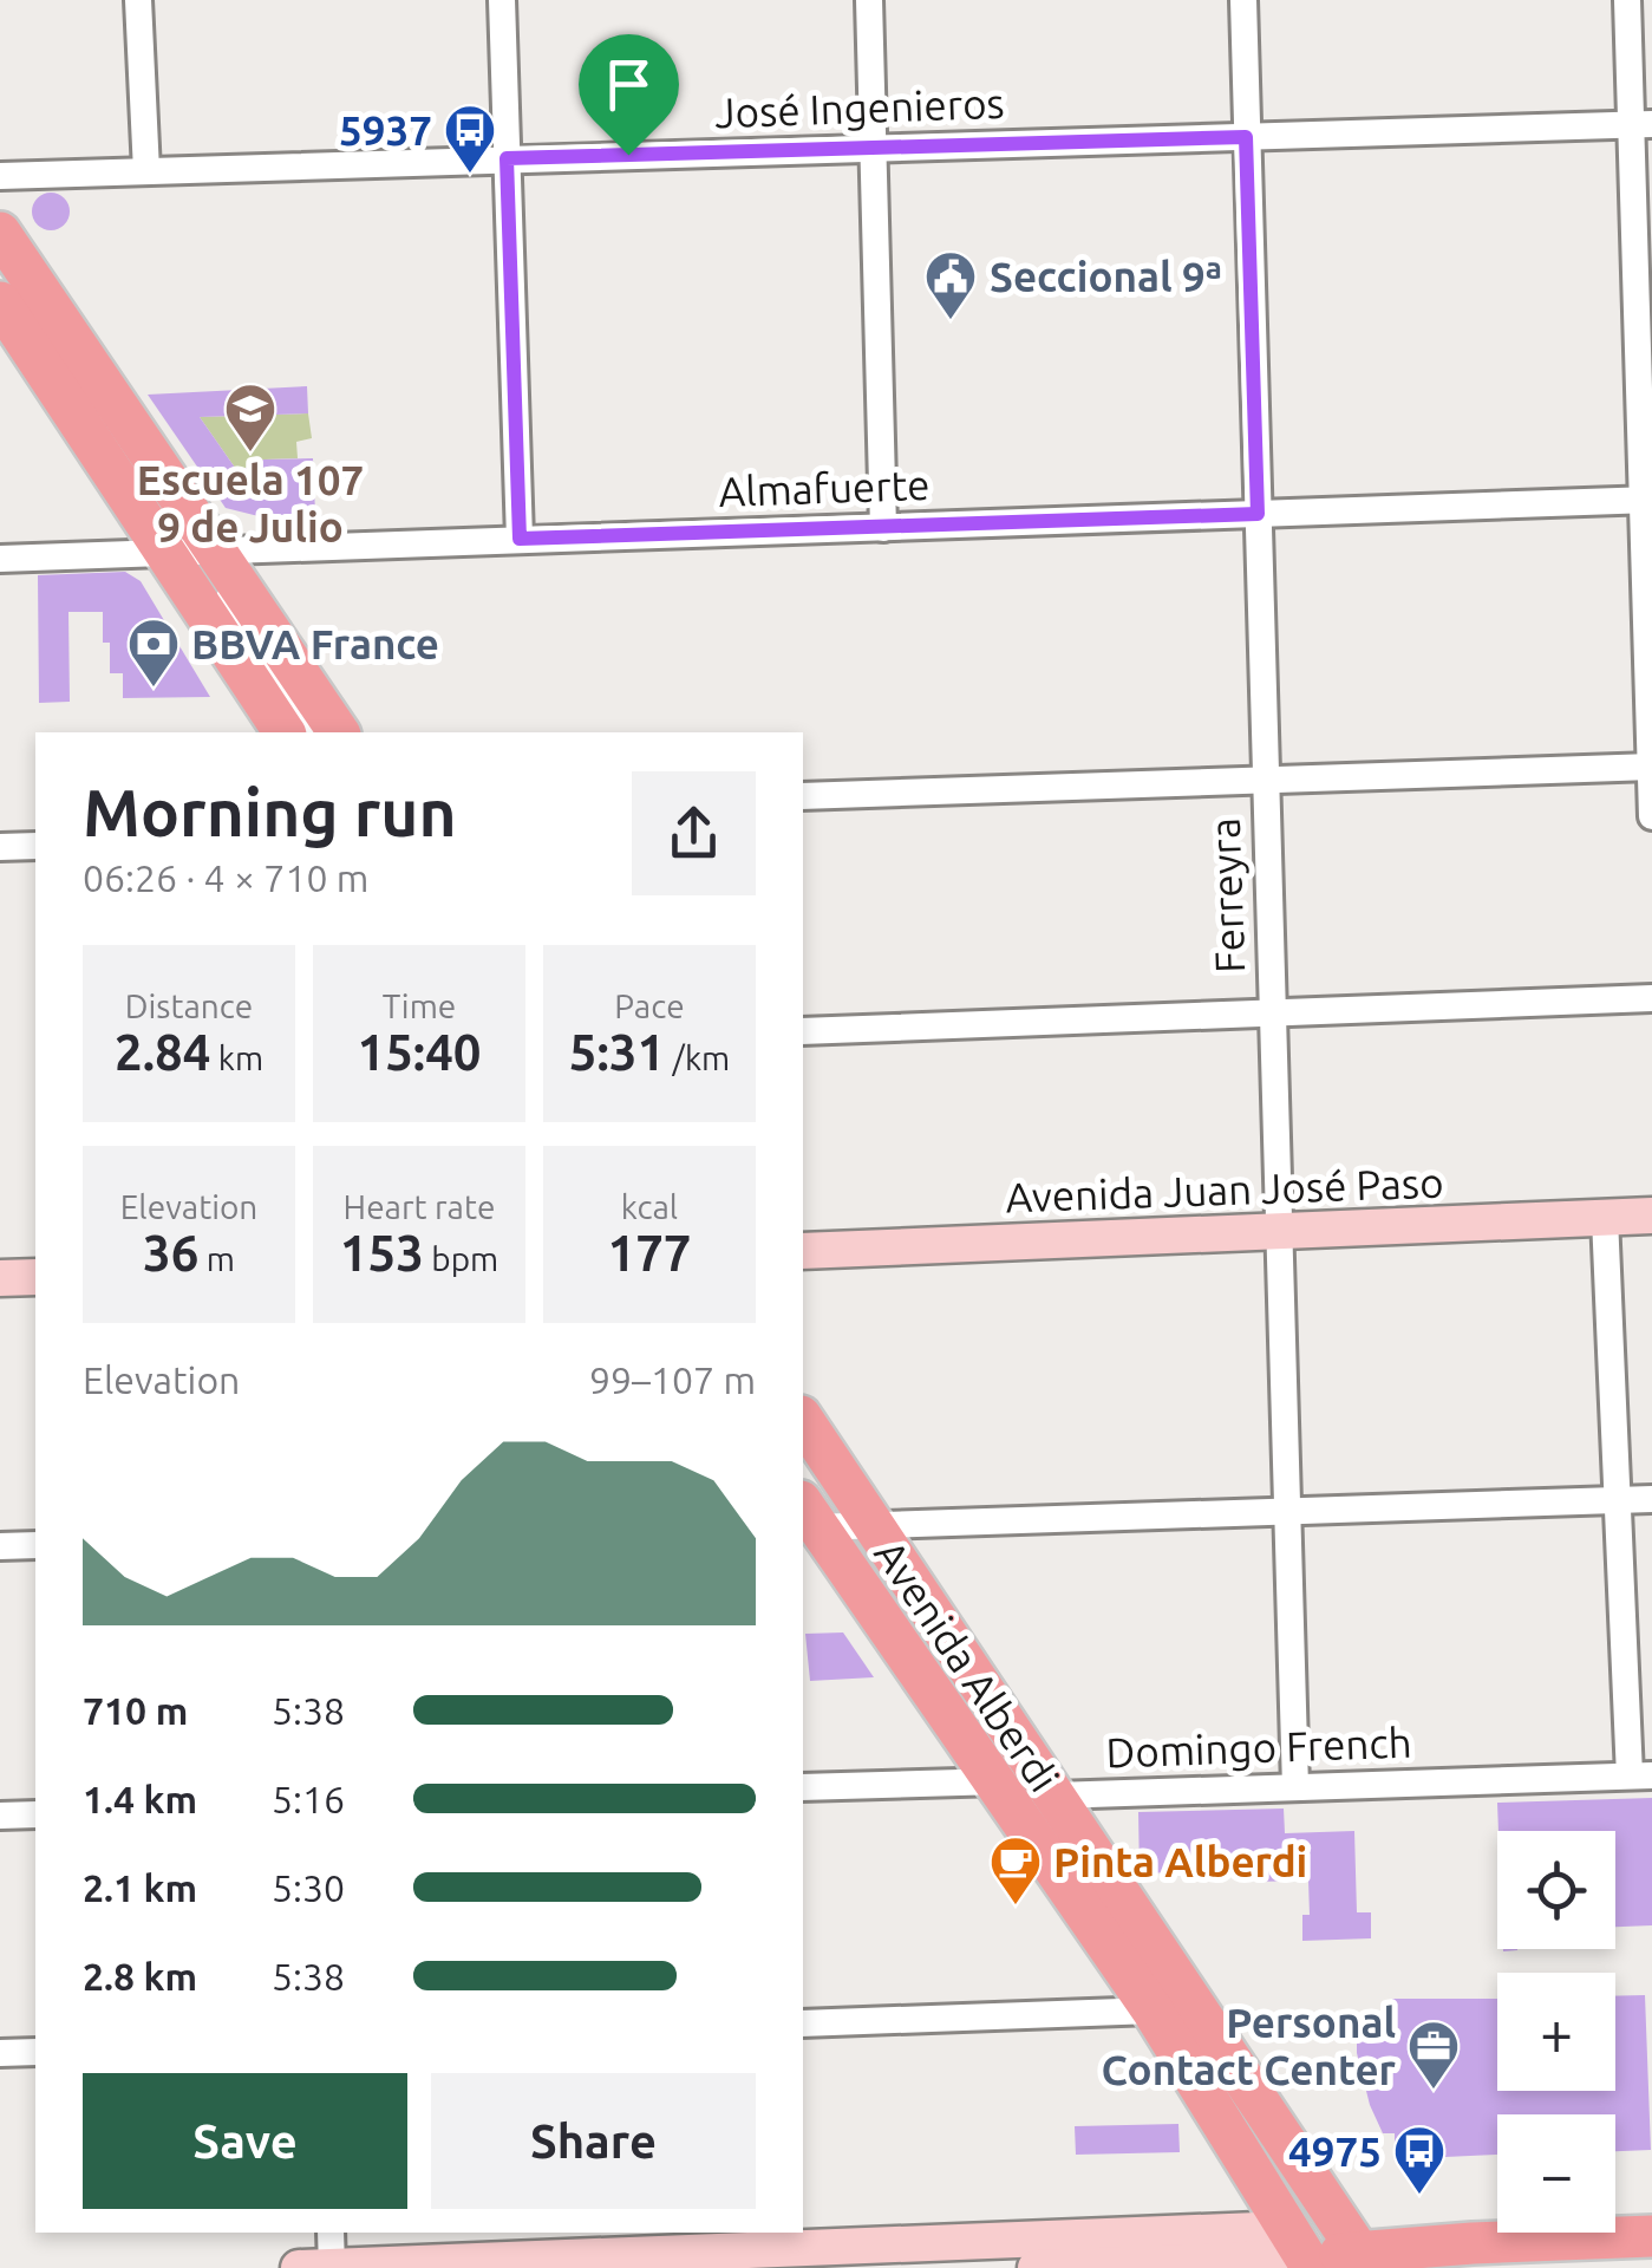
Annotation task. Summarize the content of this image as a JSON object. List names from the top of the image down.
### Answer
{
  "streets": {
    "main road": ["Avenida Juan José Paso", "Avenida Alberdi"],
    "street": [
      "José Ingenieros",
      "Almafuerte",
      "Ferreyra",
      "Domingo French"
    ]
  },
  "crossings": [
    ["José Ingenieros", "Ferreyra"],
    ["Almafuerte", "Ferreyra"],
    ["Ferreyra", "Avenida Juan José Paso"],
    ["Ferreyra", "Domingo French"],
    ["Avenida Alberdi", "Domingo French"]
  ],
  "places": {
    "bus stop": ["5937", "4975"],
    "public building": ["Seccional 9ª"],
    "school or university": ["Escuela 107 9 de Julio"],
    "bank": ["BBVA France"],
    "cafe": ["Pinta Alberdi"],
    "office": ["Personal Contact Center"]
  },
  "page": {
    "heading": ["Morning run", "06:26 · 4 × 710 m"],
    "stats": [
      ["Distance", "2.84 km"],
      ["Time", "15:40"],
      ["Pace", "5:31 /km"],
      ["Elevation", "36 m"],
      ["Heart rate", "153 bpm"],
      ["kcal", "177"]
    ],
    "chart": ["Elevation", "99–107 m"],
    "list": [
      {
        "name": "710 m",
        "note": "5:38"
      },
      {
        "name": "1.4 km",
        "note": "5:16"
      },
      {
        "name": "2.1 km",
        "note": "5:30"
      },
      {
        "name": "2.8 km",
        "note": "5:38"
      }
    ],
    "map_buttons": ["+", "−"],
    "buttons": ["Save", "Share"]
  }
}
